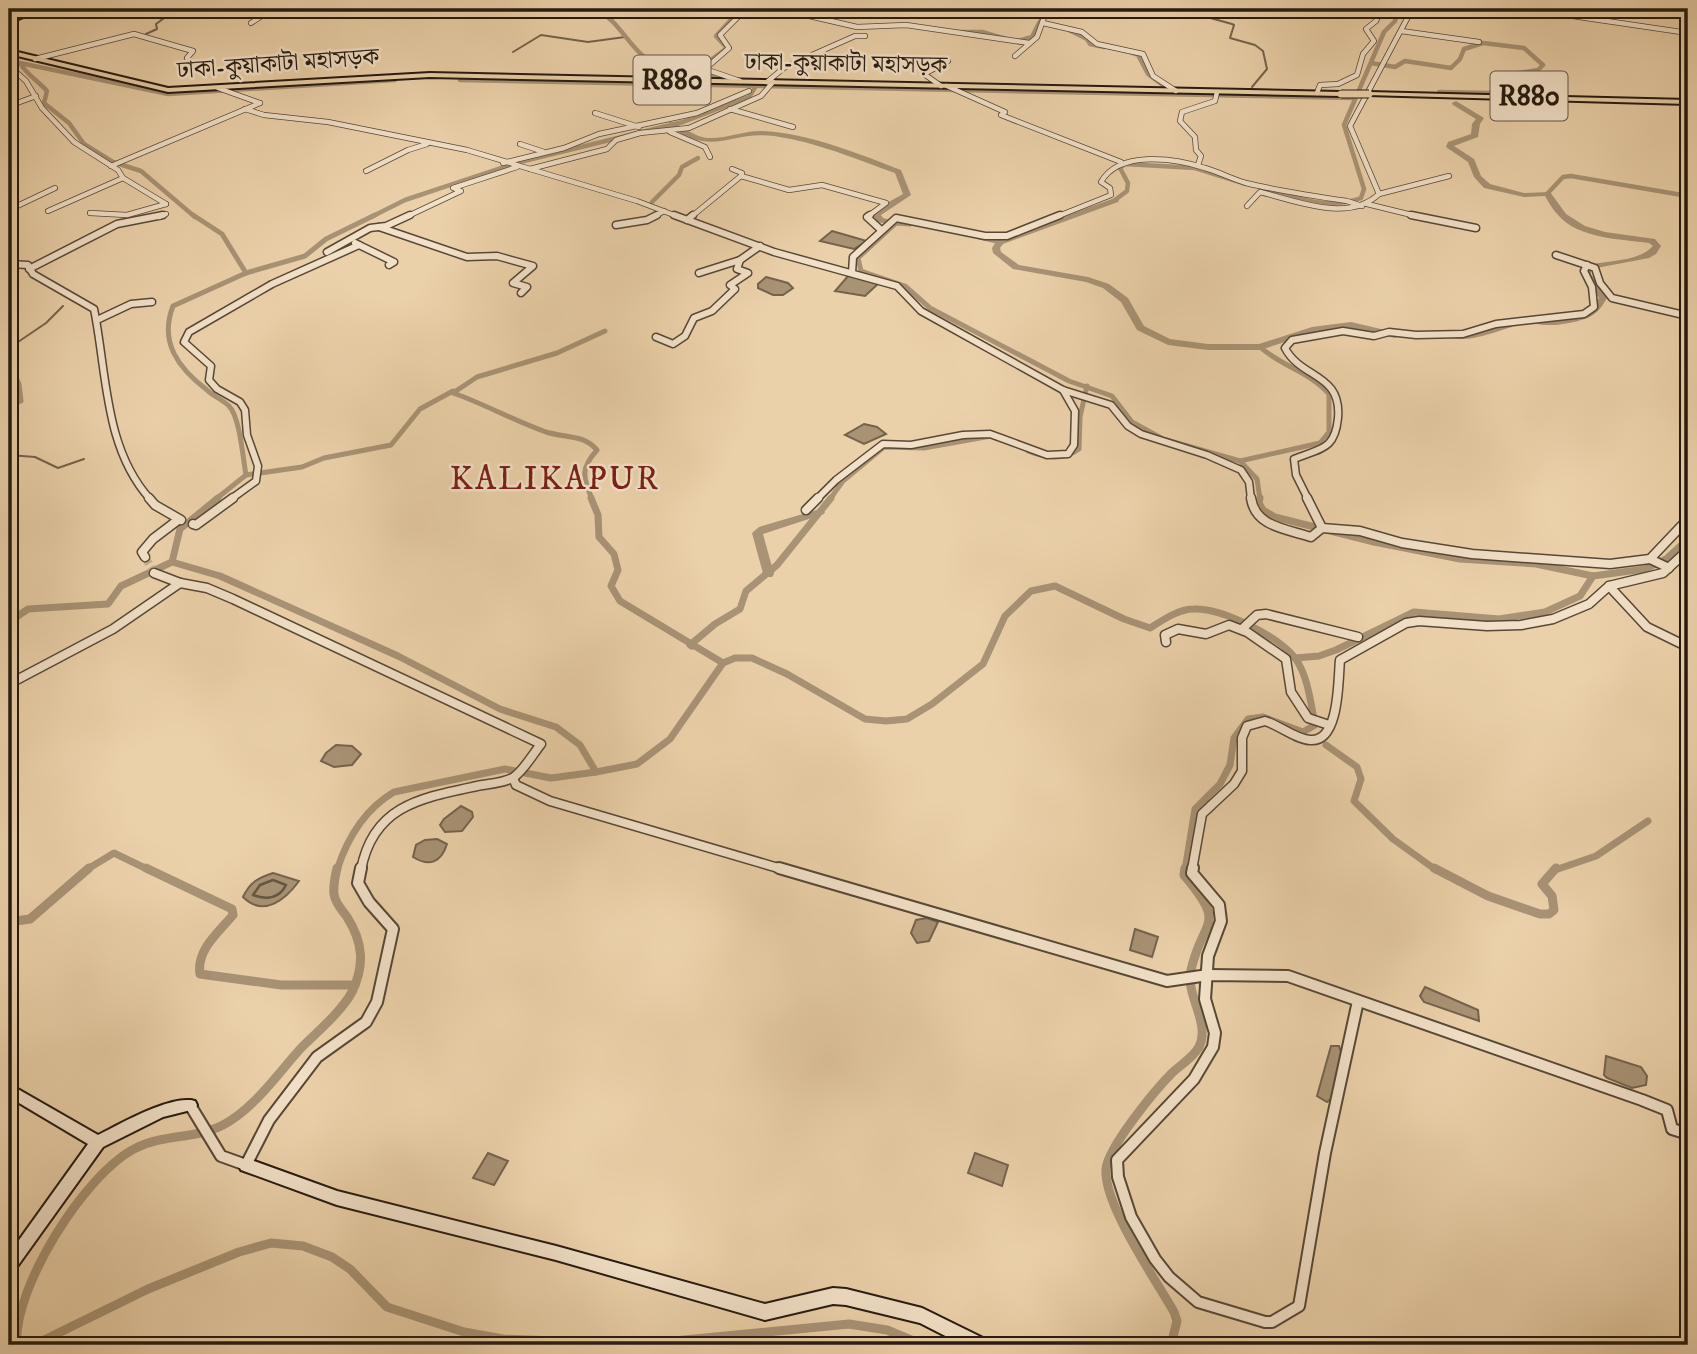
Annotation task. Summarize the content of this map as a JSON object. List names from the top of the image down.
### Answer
{
  "streets": {
    "main road": ["ঢাকা-কুয়াকাটা মহাসড়ক", "R880"]
  },
  "districts": ["KALIKAPUR"]
}
